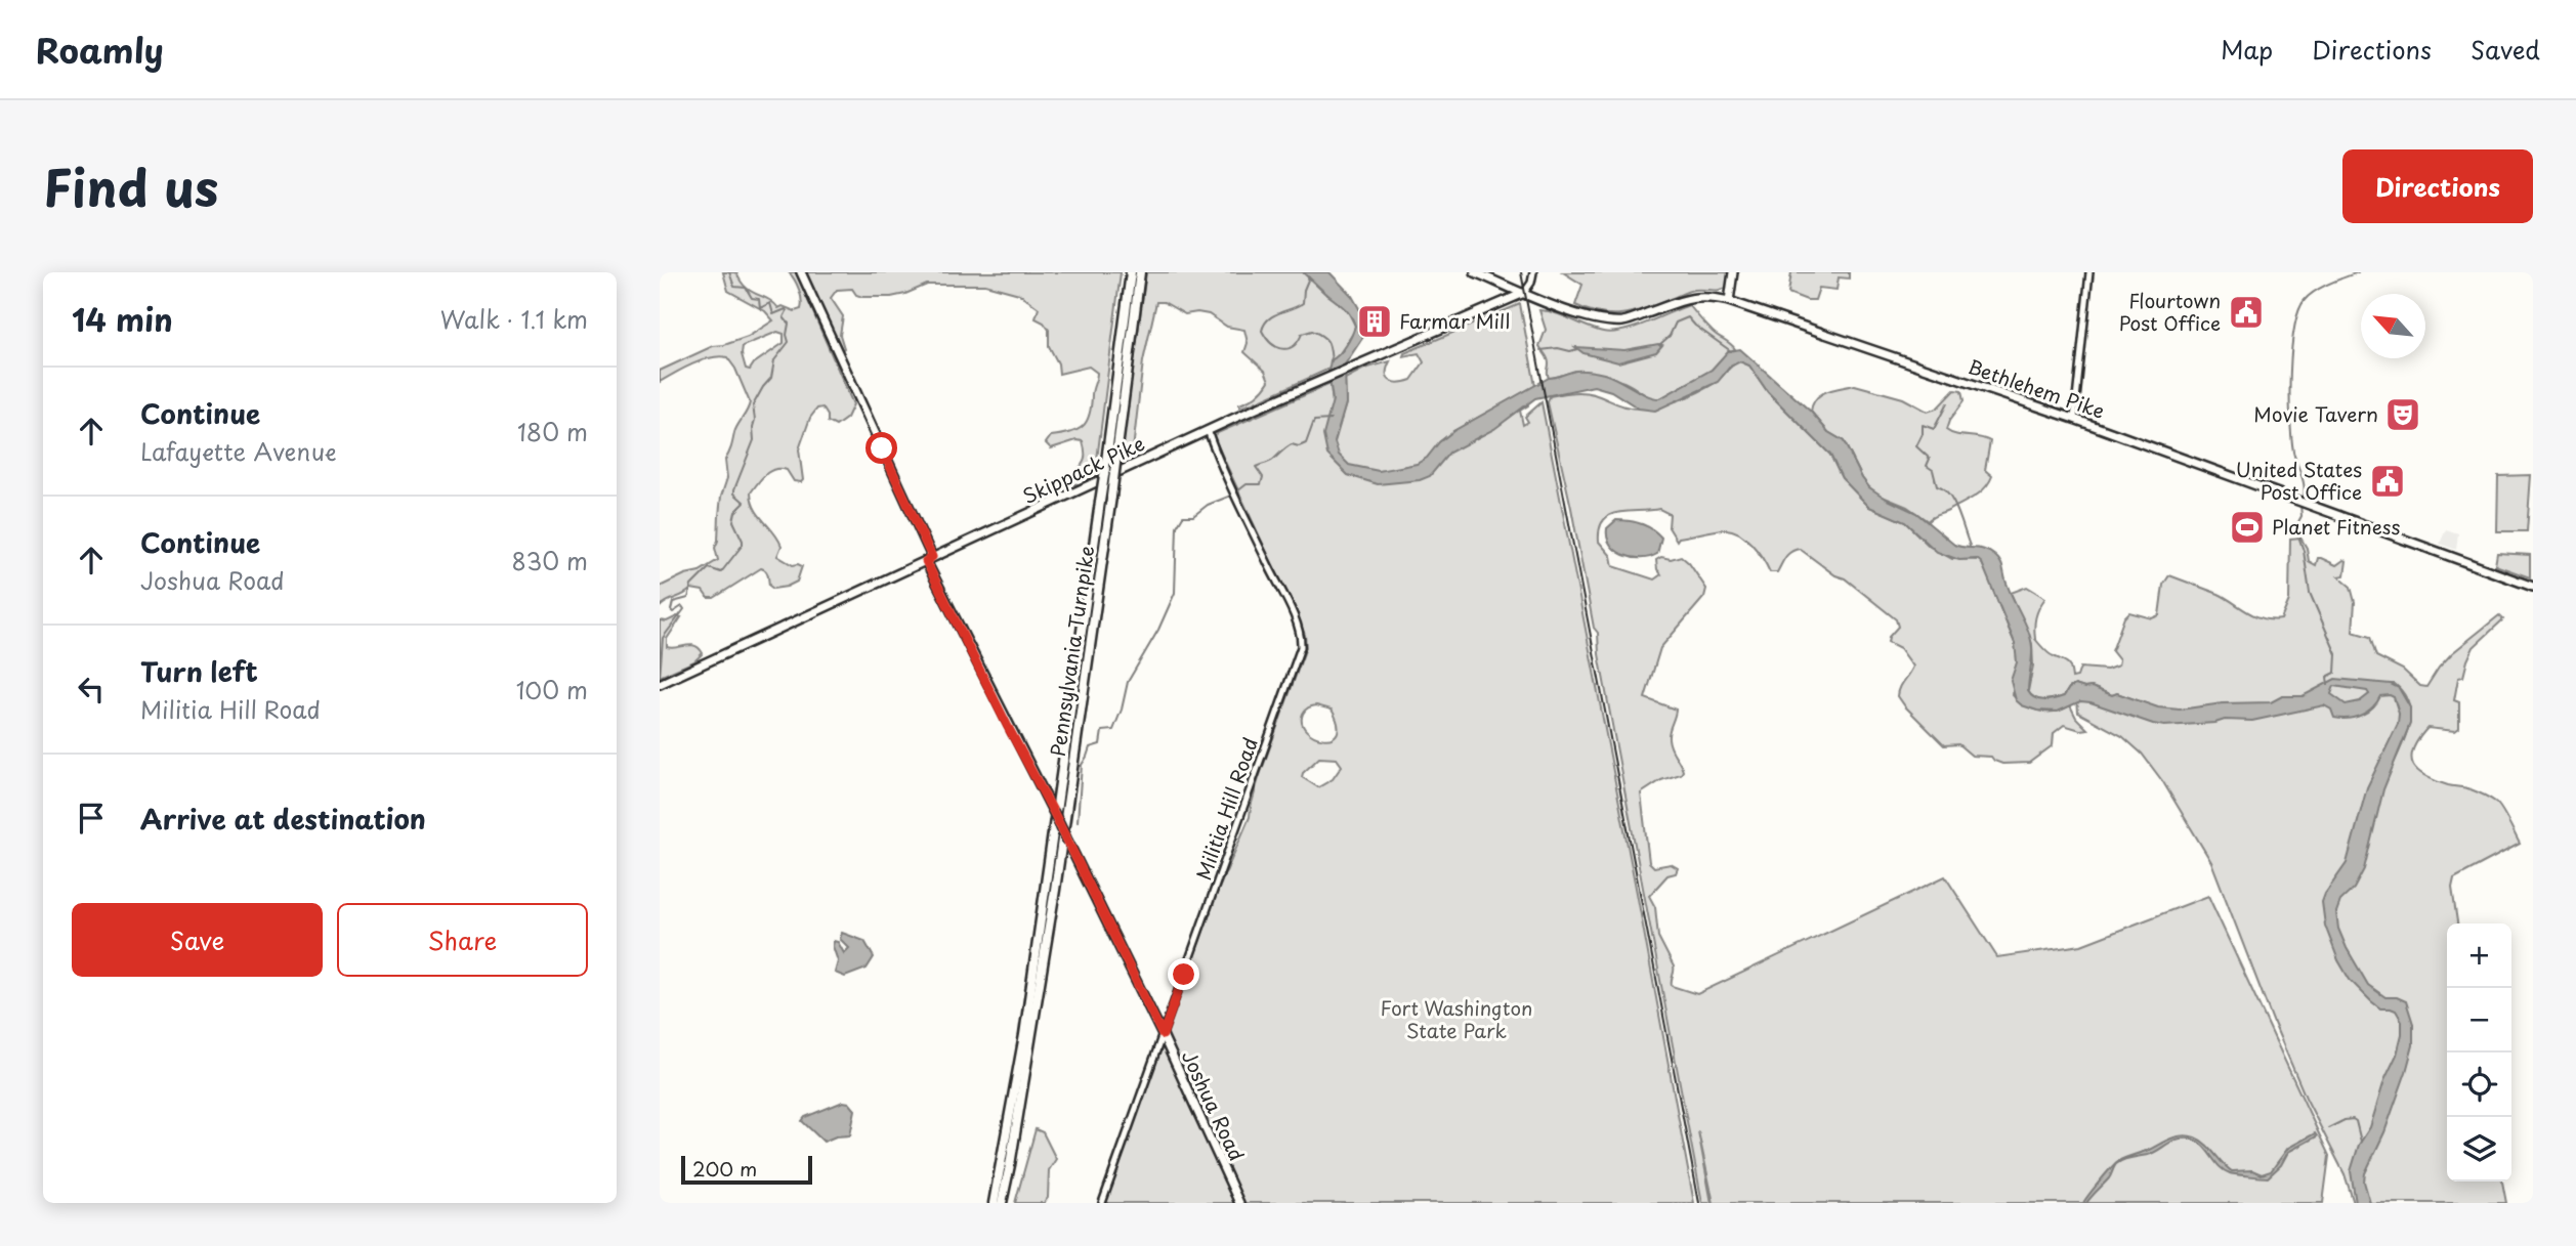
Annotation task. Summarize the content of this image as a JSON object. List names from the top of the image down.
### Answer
{
  "streets": {
    "highway": ["Pennsylvania Turnpike"],
    "main road": ["Bethlehem Pike", "Skippack Pike", "Joshua Road"],
    "street": ["Militia Hill Road"]
  },
  "crossings": [
    ["Bethlehem Pike", "Skippack Pike"],
    ["Skippack Pike", "Militia Hill Road"],
    ["Skippack Pike", "Joshua Road"],
    ["Militia Hill Road", "Joshua Road"]
  ],
  "parks": ["Fort Washington State Park"],
  "places": {
    "public building": ["Flourtown Post Office", "United States Post Office"],
    "building": ["Farmar Mill"],
    "theatre": ["Movie Tavern"],
    "sports": ["Planet Fitness"]
  },
  "scale_bar": "200 m",
  "north": "top left",
  "page": {
    "header": "Roamly",
    "nav": ["Map", "Directions", "Saved"],
    "title": "Find us",
    "buttons": [
      "Directions",
      ["Save", "Share"]
    ],
    "heading": ["14 min", "Walk · 1.1 km"],
    "list": [
      ["Continue", "Lafayette Avenue", "180 m"],
      ["Continue", "Joshua Road", "830 m"],
      ["Turn left", "Militia Hill Road", "100 m"],
      "Arrive at destination"
    ],
    "map_buttons": ["+", "−"],
    "scale": "200 m"
  }
}
